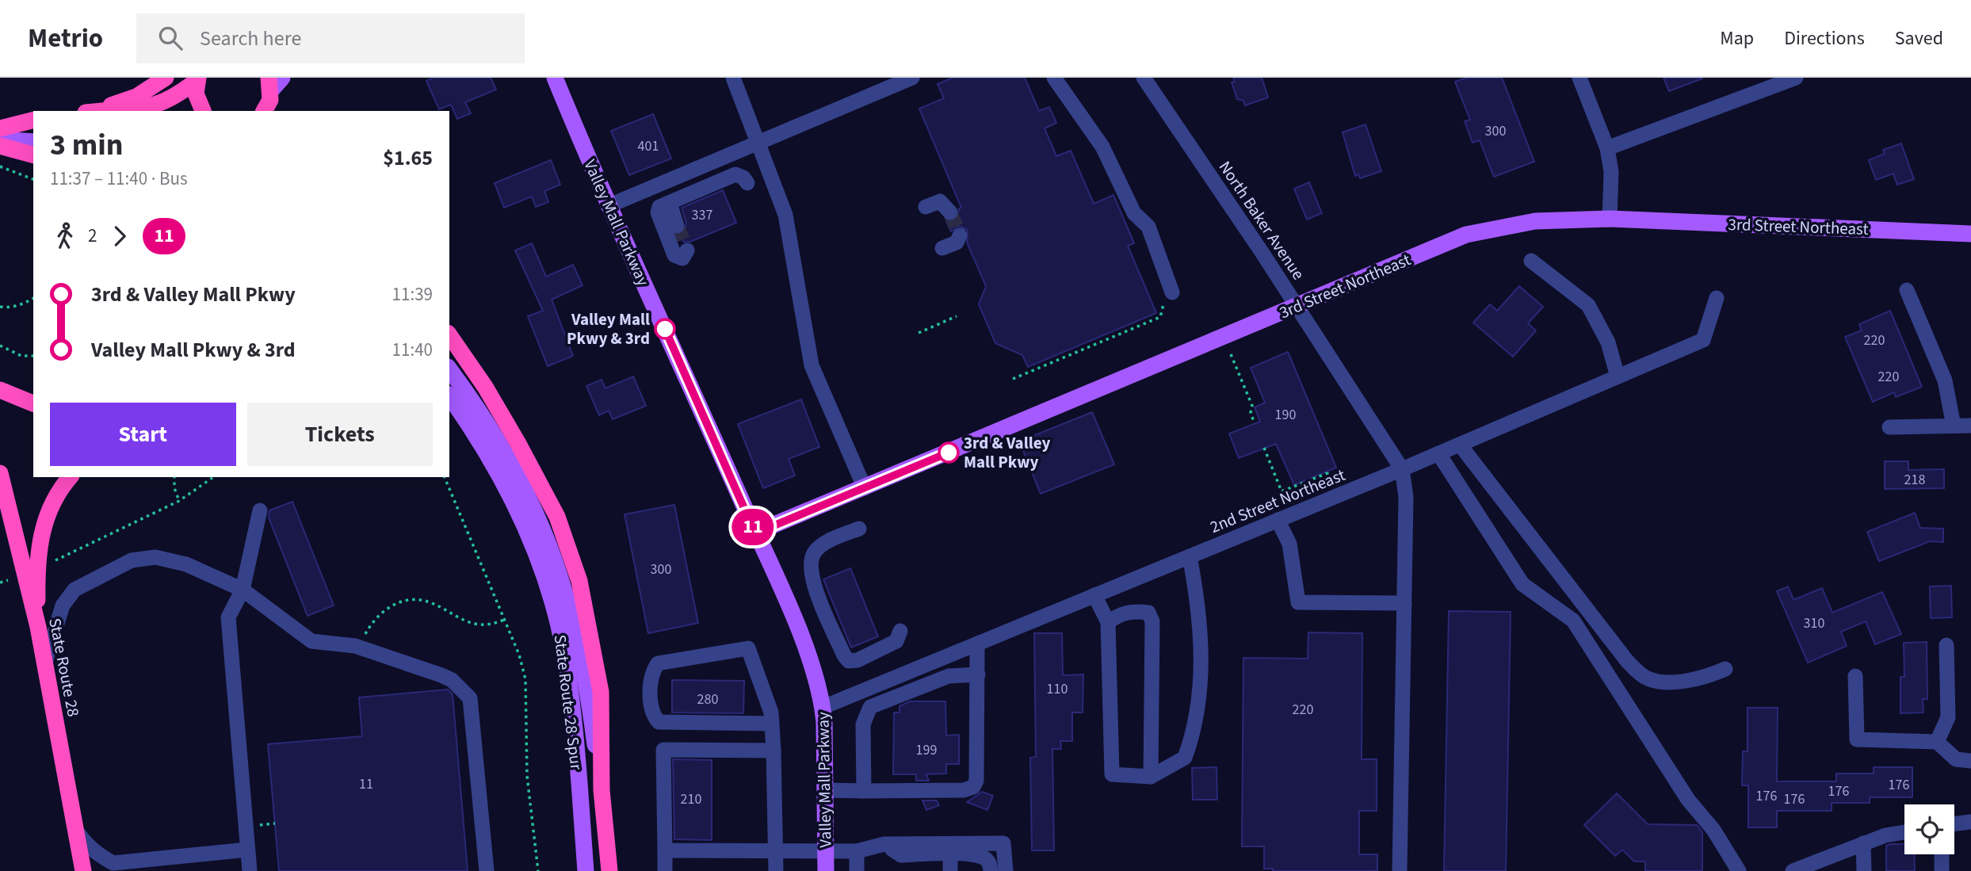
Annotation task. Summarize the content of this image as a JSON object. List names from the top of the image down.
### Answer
{
  "streets": {
    "highway": ["State Route 28"],
    "main road": ["Valley Mall Parkway", "3rd Street Northeast", "State Route 28 Spur"],
    "street": ["North Baker Avenue", "2nd Street Northeast"]
  },
  "crossings": [
    ["North Baker Avenue", "3rd Street Northeast"],
    ["North Baker Avenue", "2nd Street Northeast"],
    ["Valley Mall Parkway", "3rd Street Northeast"],
    ["Valley Mall Parkway", "2nd Street Northeast"]
  ],
  "places": ["Valley Mall Pkwy & 3rd", "3rd & Valley Mall Pkwy"],
  "lines": ["bus line 11"],
  "house_numbers": [
    "300",
    "401",
    "337",
    "220",
    "220",
    "190",
    "218",
    "300",
    "310",
    "110",
    "280",
    "220",
    "199",
    "11",
    "176",
    "176",
    "176",
    "210",
    "176"
  ],
  "page": {
    "header": "Metrio",
    "search": "Search here",
    "nav": ["Map", "Directions", "Saved"],
    "on_map": "11",
    "heading": ["3 min", "11:37 – 11:40 · Bus", "$1.65"],
    "legs": ["2", "11"],
    "list": [
      {
        "name": "3rd & Valley Mall Pkwy",
        "value": "11:39"
      },
      {
        "name": "Valley Mall Pkwy & 3rd",
        "value": "11:40"
      }
    ],
    "buttons": ["Start", "Tickets"]
  }
}
